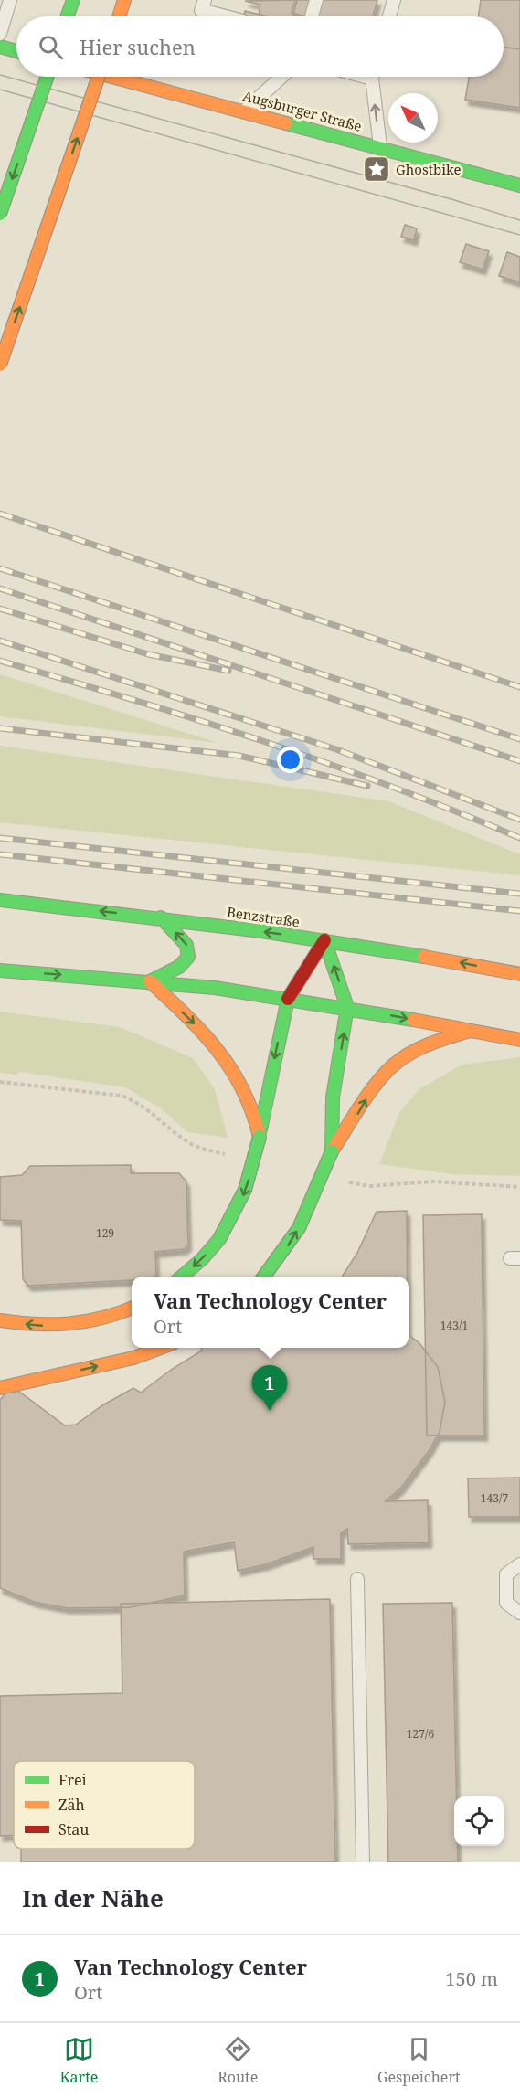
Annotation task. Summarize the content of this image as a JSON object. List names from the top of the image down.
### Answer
{
  "streets": {
    "main road": ["Augsburger Straße", "Benzstraße"]
  },
  "places": {
    "place": ["Ghostbike"]
  },
  "house_numbers": [
    "129",
    "143/1",
    "143/7",
    "127/6"
  ],
  "legend": ["Frei", "Zäh", "Stau"],
  "north": "top left",
  "page": {
    "search": "Hier suchen",
    "popup": ["Van Technology Center", "Ort"],
    "pins": "1",
    "heading": "In der Nähe",
    "list": [
      {
        "mark": "1",
        "name": "Van Technology Center",
        "note": "Ort",
        "value": "150 m"
      }
    ],
    "nav": ["Karte", "Route", "Gespeichert"]
  }
}
